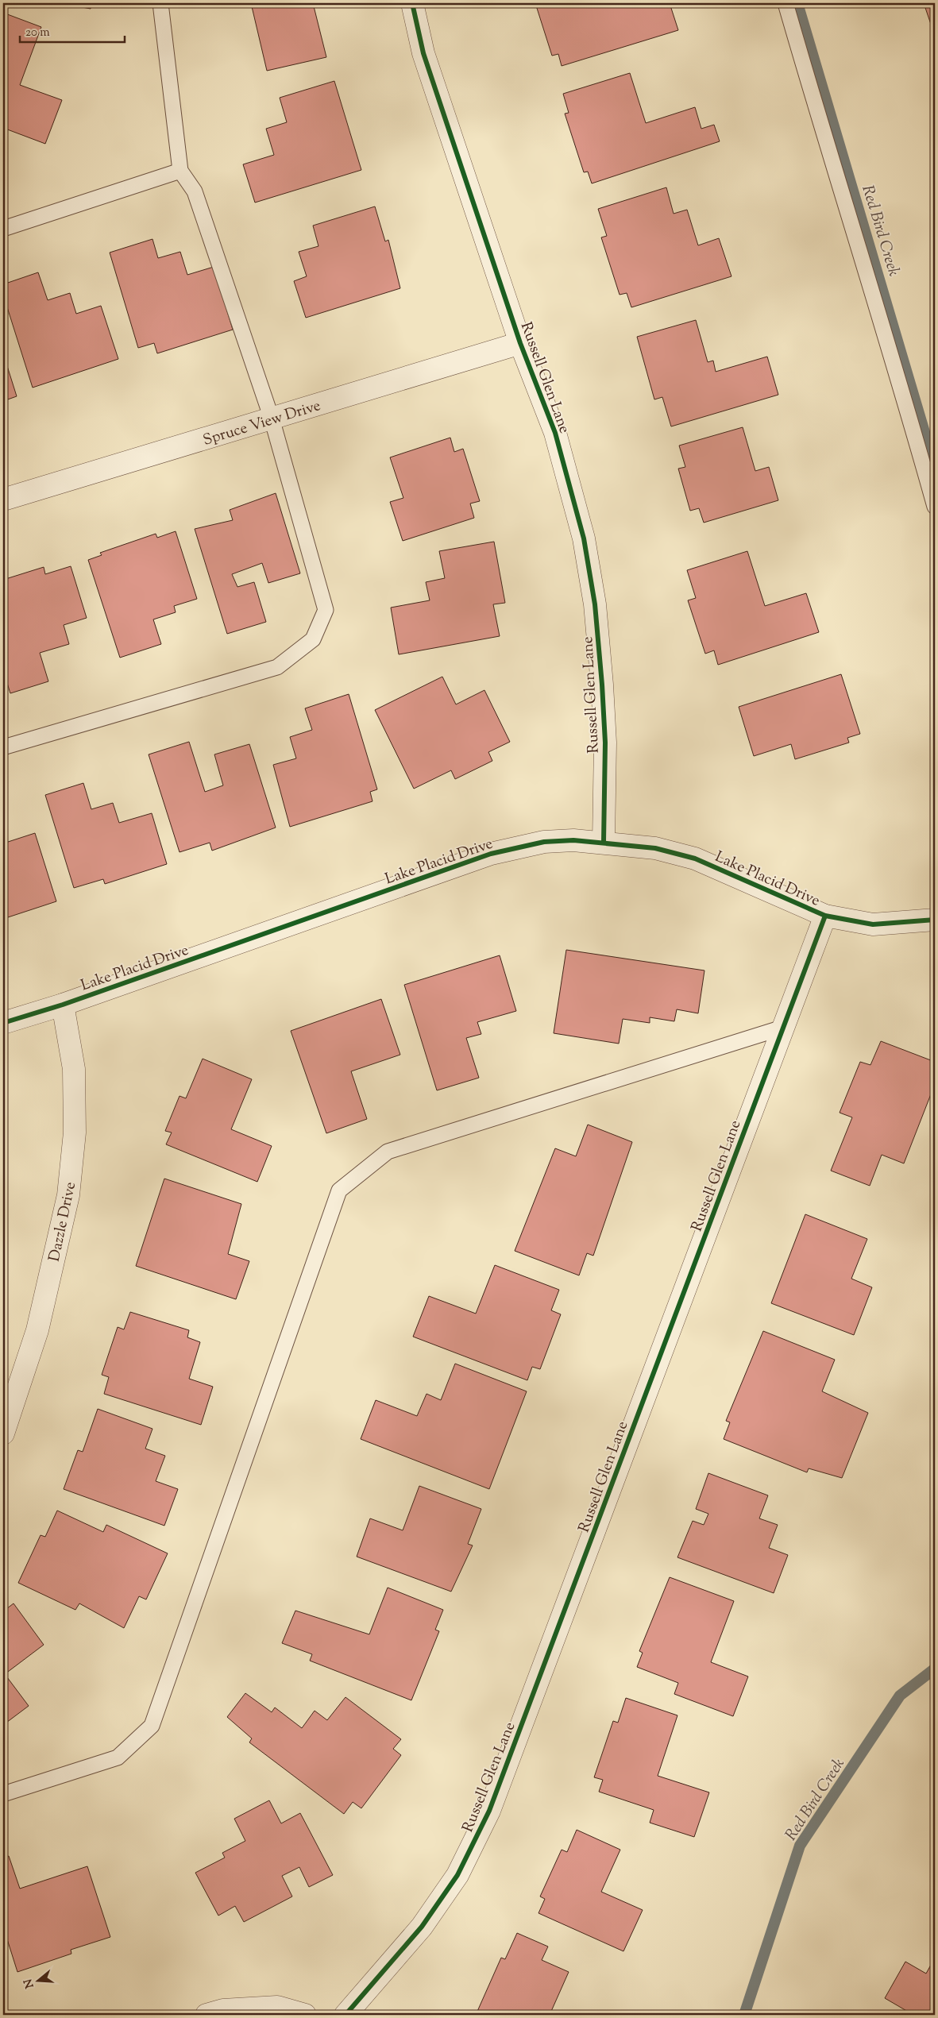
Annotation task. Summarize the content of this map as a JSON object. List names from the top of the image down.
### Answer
{
  "streets": {
    "street": [
      "Russell Glen Lane",
      "Spruce View Drive",
      "Lake Placid Drive",
      "Dazzle Drive"
    ]
  },
  "crossings": [
    ["Russell Glen Lane", "Spruce View Drive"],
    ["Russell Glen Lane", "Lake Placid Drive"],
    ["Lake Placid Drive", "Dazzle Drive"]
  ],
  "water": ["Red Bird Creek"],
  "scale_bar": "20 m",
  "north": "left"
}
